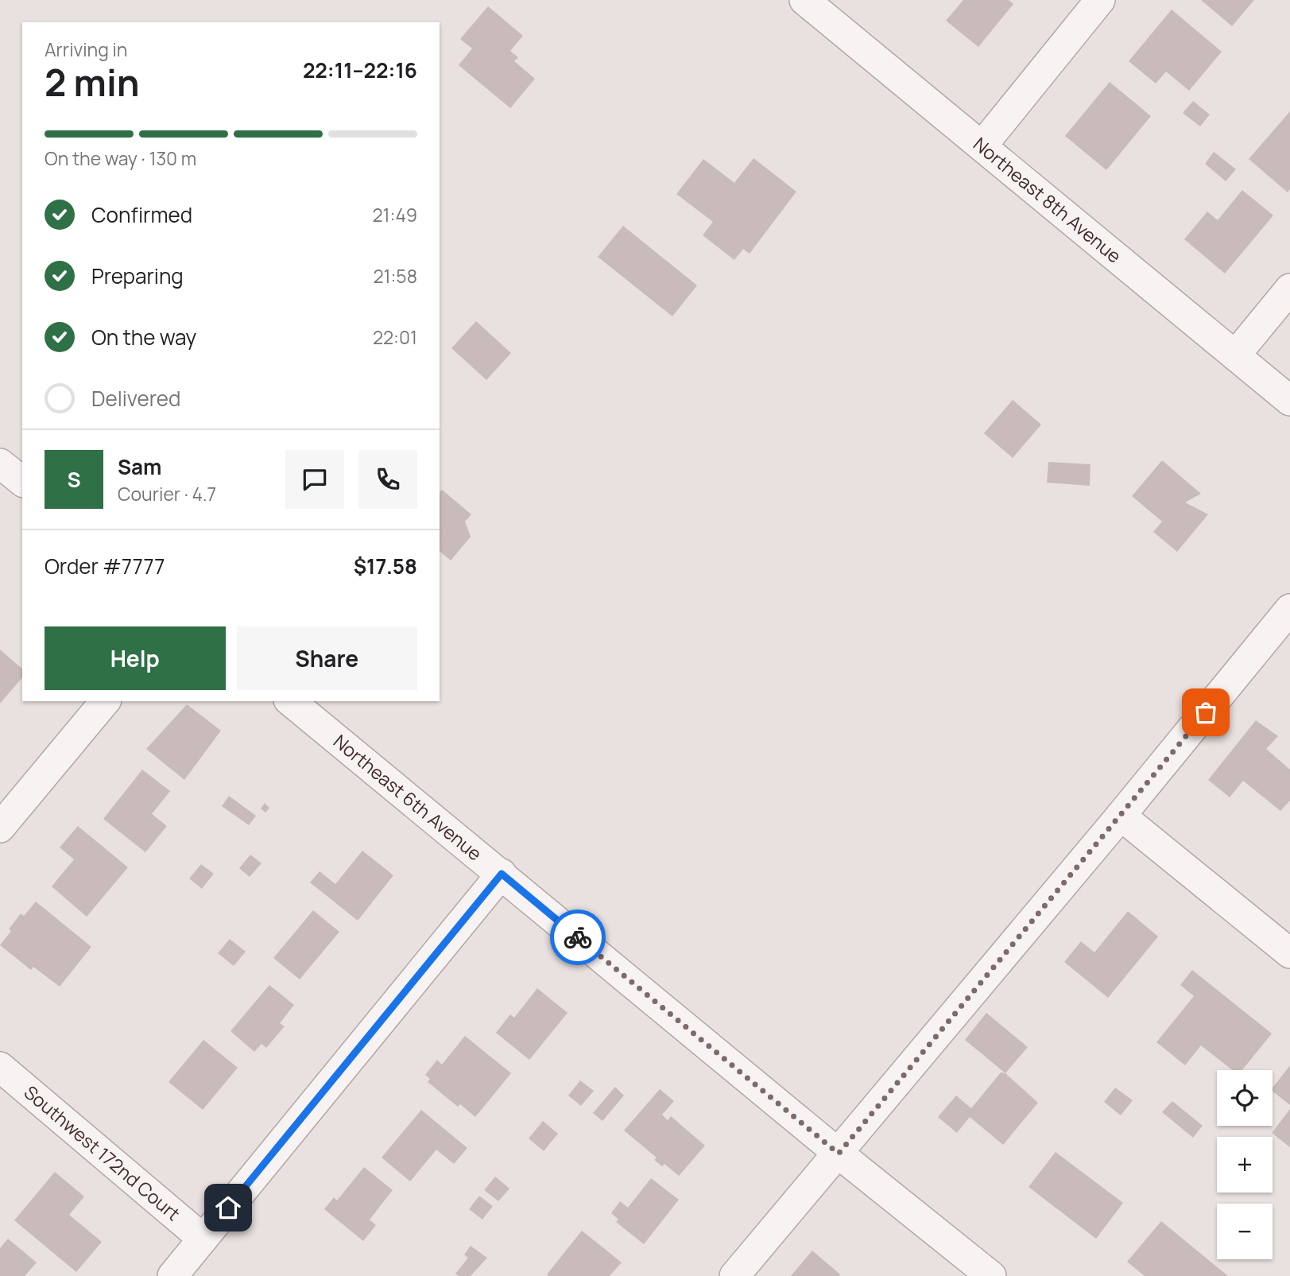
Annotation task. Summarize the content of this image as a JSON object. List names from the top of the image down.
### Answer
{
  "streets": {
    "street": ["Northeast 8th Avenue", "Northeast 6th Avenue", "Southwest 172nd Court"]
  },
  "page": {
    "heading": ["2 min", "Arriving in", "22:11–22:16"],
    "panel": [
      "Sam",
      "Courier · 4.7",
      "Order #7777",
      "$17.58"
    ],
    "bar": "On the way · 130 m",
    "list": [
      ["Confirmed", "21:49"],
      ["Preparing", "21:58"],
      ["On the way", "22:01"],
      "Delivered"
    ],
    "round": "S",
    "buttons": ["Help", "Share"],
    "map_buttons": ["+", "−"]
  }
}
